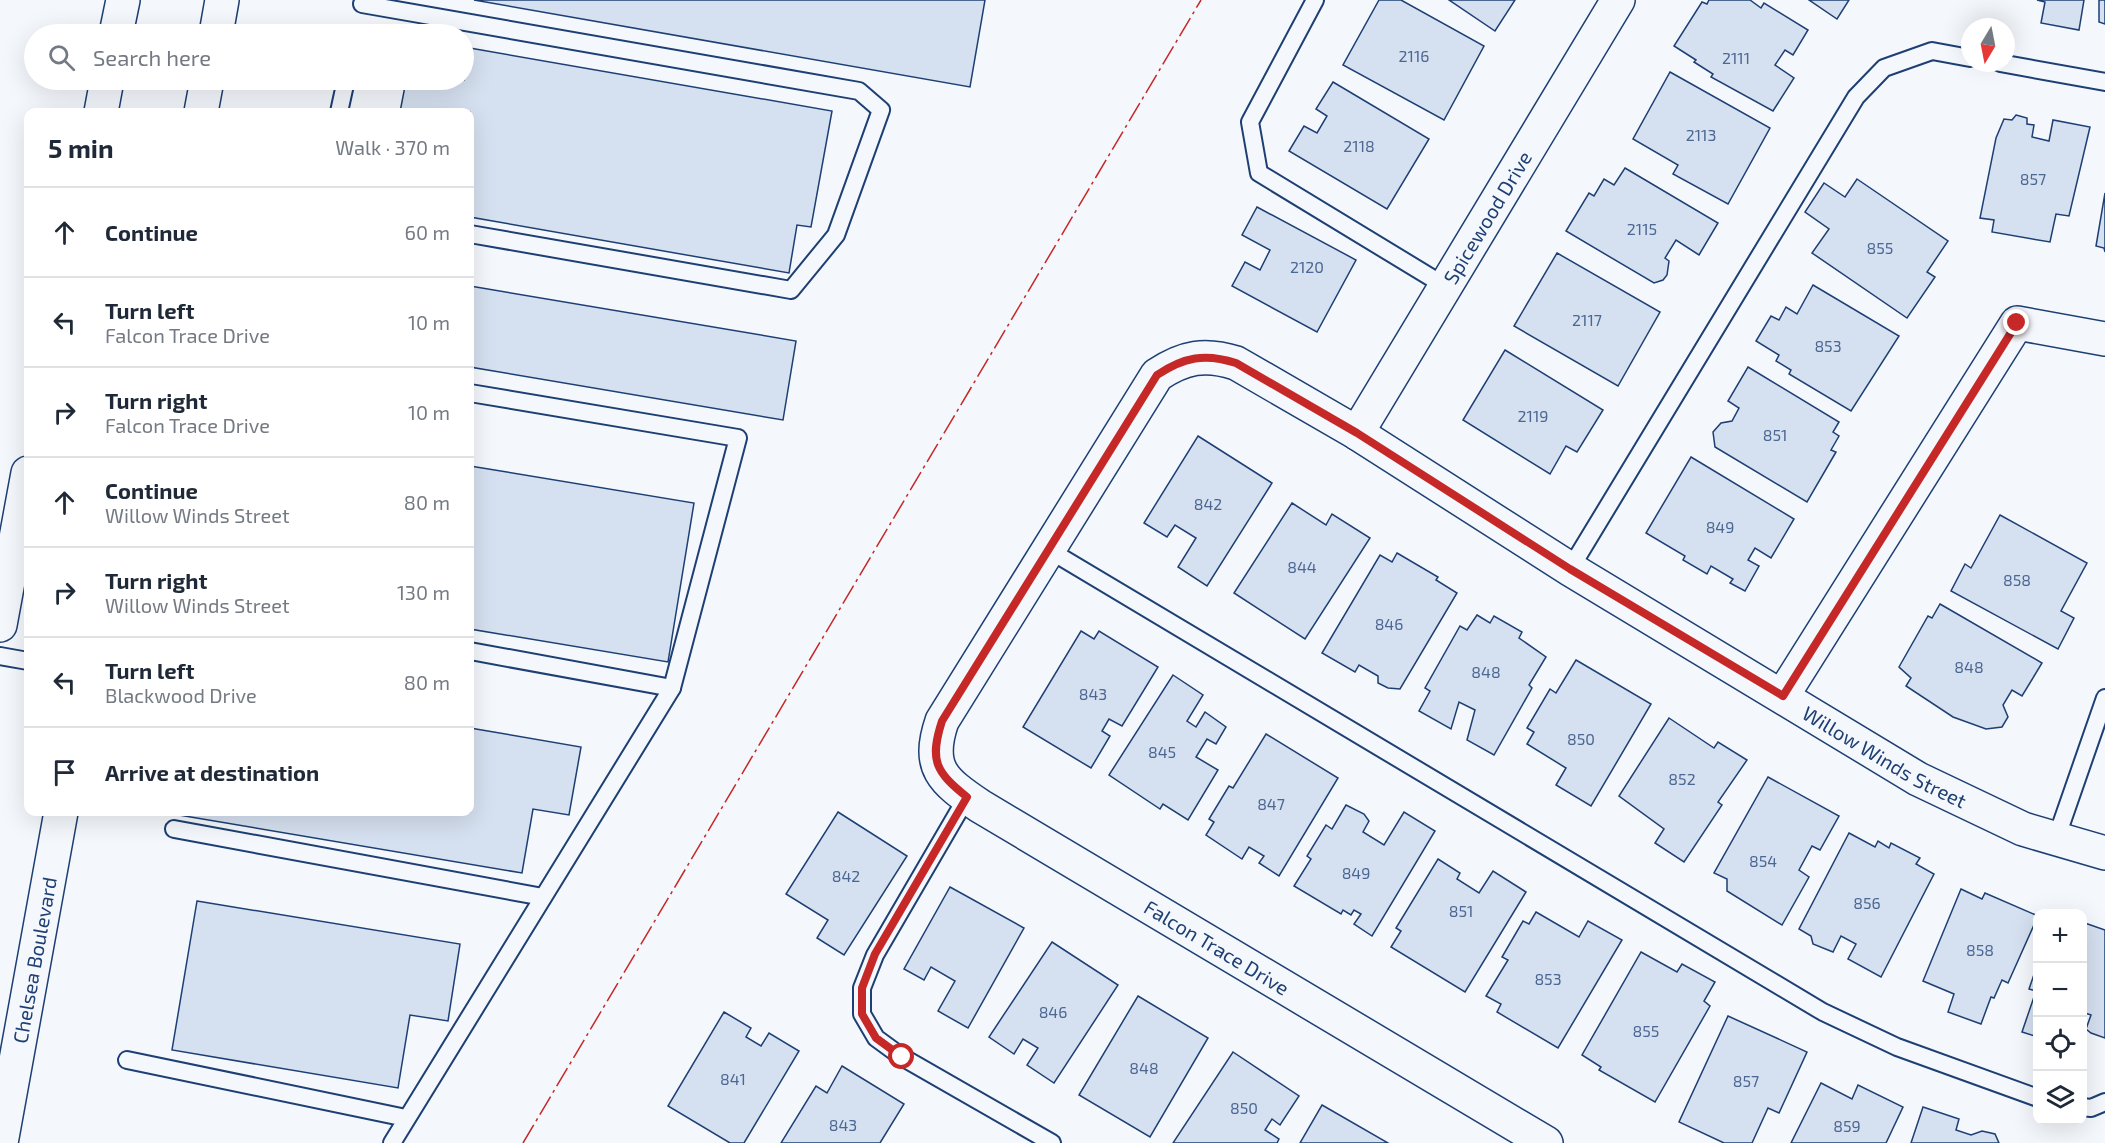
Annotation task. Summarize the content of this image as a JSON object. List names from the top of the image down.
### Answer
{
  "streets": {
    "street": [
      "Spicewood Drive",
      "Willow Winds Street",
      "Falcon Trace Drive",
      "Chelsea Boulevard"
    ]
  },
  "crossings": [
    ["Spicewood Drive", "Willow Winds Street"],
    ["Willow Winds Street", "Falcon Trace Drive"]
  ],
  "house_numbers": [
    "2116",
    "2111",
    "2113",
    "2118",
    "857",
    "2115",
    "855",
    "2120",
    "2117",
    "853",
    "2119",
    "851",
    "842",
    "849",
    "844",
    "858",
    "846",
    "848",
    "848",
    "843",
    "850",
    "845",
    "852",
    "847",
    "854",
    "849",
    "842",
    "856",
    "851",
    "858",
    "853",
    "846",
    "855",
    "848",
    "841",
    "857",
    "850",
    "843",
    "859"
  ],
  "north": "bottom",
  "page": {
    "search": "Search here",
    "heading": ["5 min", "Walk · 370 m"],
    "list": [
      ["Continue", "60 m"],
      ["Turn left", "Falcon Trace Drive", "10 m"],
      ["Turn right", "Falcon Trace Drive", "10 m"],
      ["Continue", "Willow Winds Street", "80 m"],
      ["Turn right", "Willow Winds Street", "130 m"],
      ["Turn left", "Blackwood Drive", "80 m"],
      "Arrive at destination"
    ],
    "map_buttons": ["+", "−"]
  }
}
